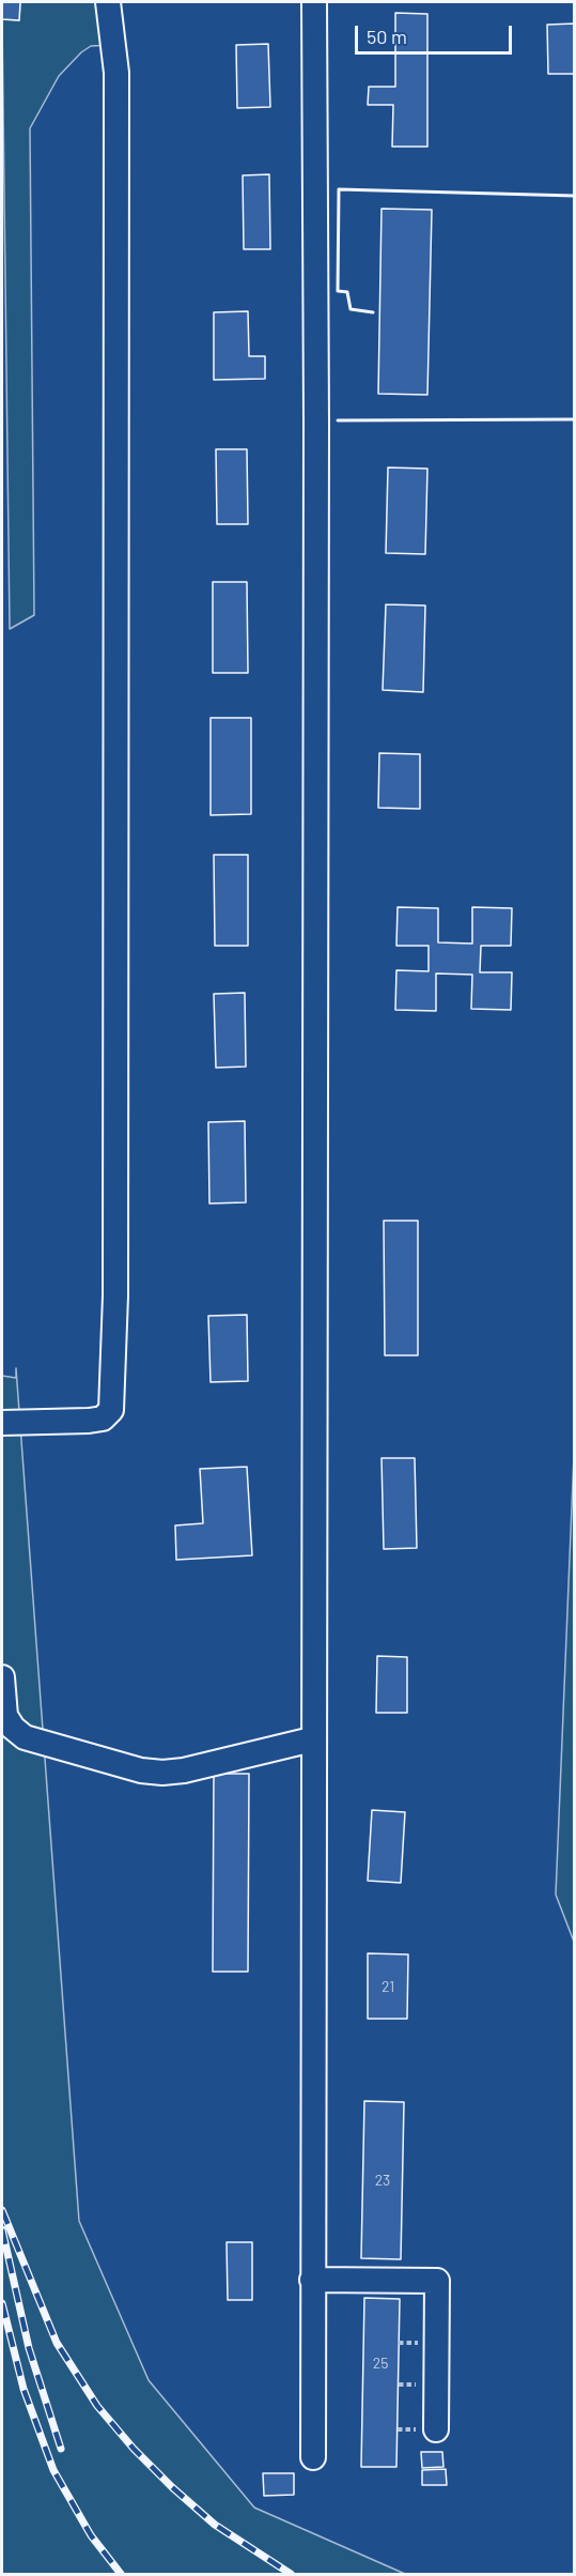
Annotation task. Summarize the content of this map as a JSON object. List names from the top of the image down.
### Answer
{
  "house_numbers": ["21", "23", "25"],
  "scale_bar": "50 m"
}
